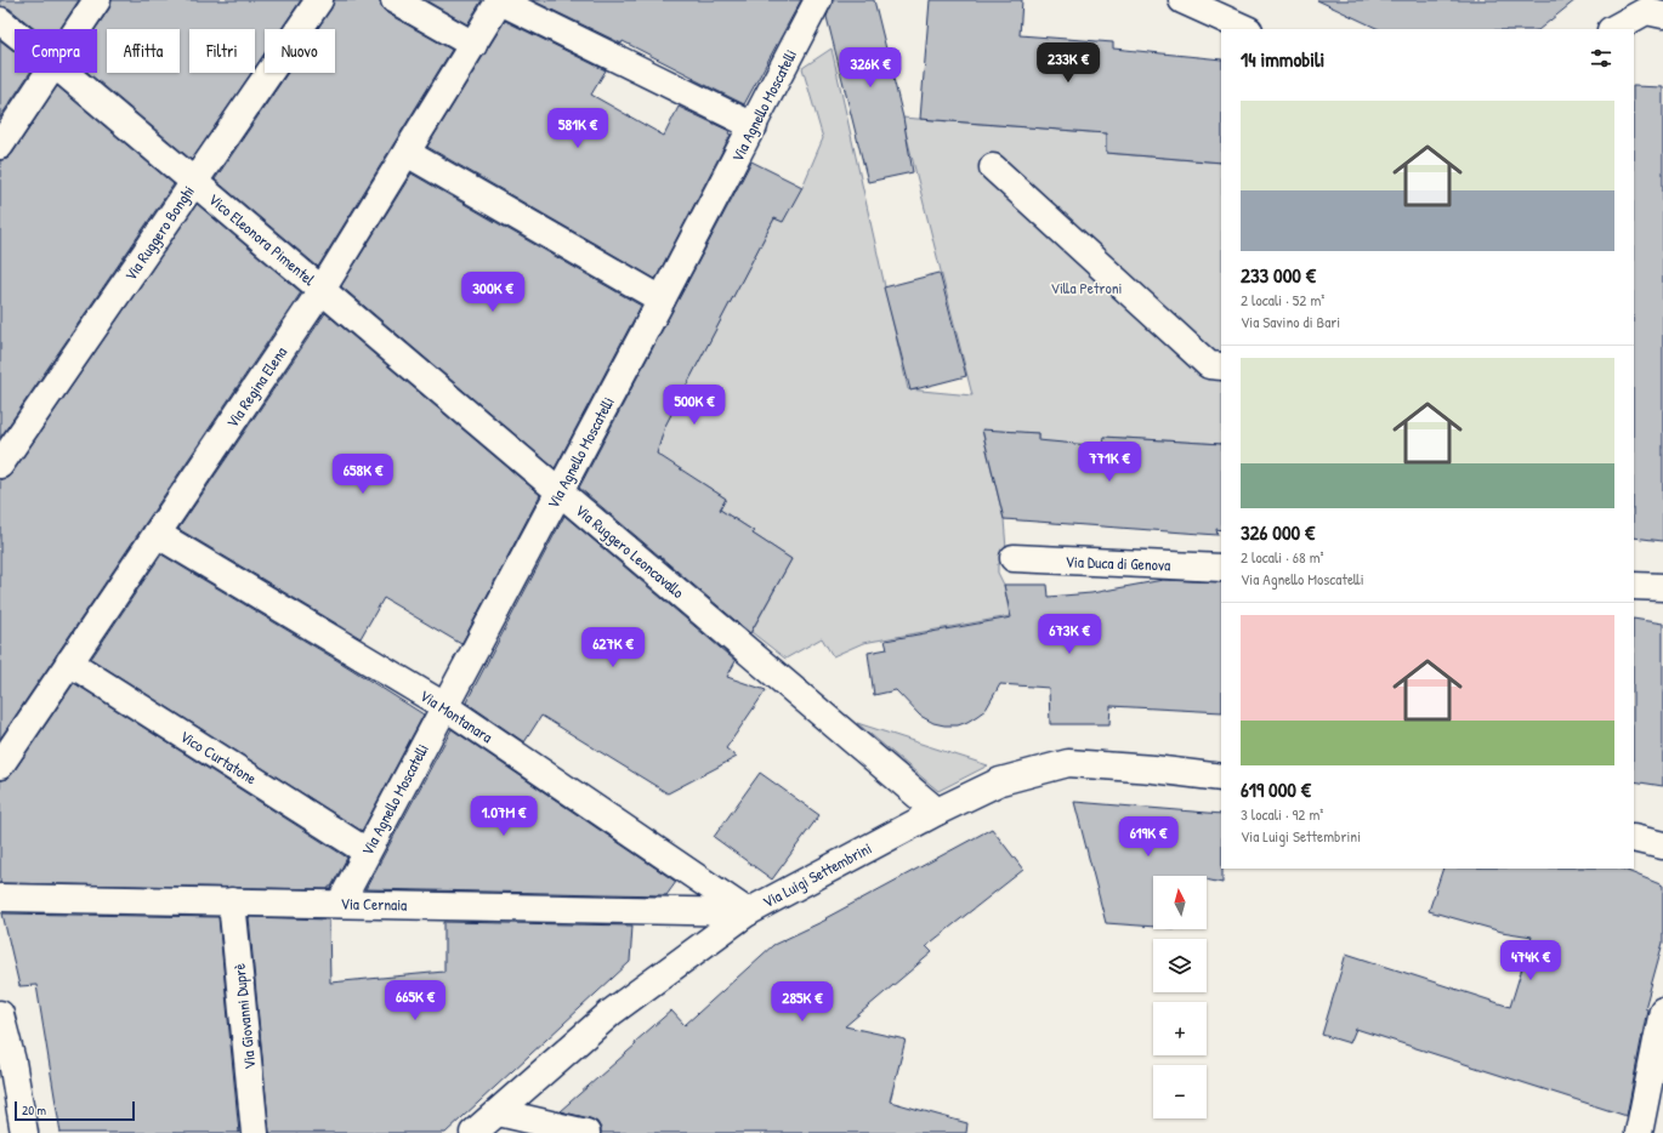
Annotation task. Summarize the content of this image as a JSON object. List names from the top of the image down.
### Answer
{
  "streets": {
    "street": [
      "Via Agnello Moscatelli",
      "Via Ruggero Bonghi",
      "Vico Eleonora Pimentel",
      "Via Regina Elena",
      "Via Ruggero Leoncavallo",
      "Via Duca di Genova",
      "Via Montanara",
      "Vico Curtatone",
      "Via Luigi Settembrini",
      "Via Cernaia",
      "Via Giovanni Duprè"
    ]
  },
  "crossings": [
    ["Via Agnello Moscatelli", "Via Ruggero Leoncavallo"],
    ["Via Agnello Moscatelli", "Via Montanara"],
    ["Via Agnello Moscatelli", "Vico Curtatone"],
    ["Via Agnello Moscatelli", "Via Cernaia"],
    ["Via Ruggero Bonghi", "Vico Eleonora Pimentel"],
    ["Vico Eleonora Pimentel", "Via Regina Elena"],
    ["Vico Eleonora Pimentel", "Via Ruggero Leoncavallo"],
    ["Via Regina Elena", "Via Ruggero Leoncavallo"],
    ["Via Regina Elena", "Via Montanara"],
    ["Via Regina Elena", "Vico Curtatone"],
    ["Via Ruggero Leoncavallo", "Via Luigi Settembrini"],
    ["Via Montanara", "Via Luigi Settembrini"],
    ["Via Montanara", "Via Cernaia"],
    ["Via Luigi Settembrini", "Via Cernaia"],
    ["Via Cernaia", "Via Giovanni Duprè"]
  ],
  "parks": ["Villa Petroni"],
  "scale_bar": "20 m",
  "north": "top",
  "page": {
    "chip": [
      "Compra",
      "Affitta",
      "Filtri",
      "Nuovo"
    ],
    "heading": "14 immobili",
    "price": [
      "233K €",
      "326K €",
      "581K €",
      "300K €",
      "500K €",
      "771K €",
      "658K €",
      "673K €",
      "627K €",
      "1.07M €",
      "619K €",
      "474K €",
      "665K €",
      "285K €"
    ],
    "list": [
      {
        "name": "233 000 €",
        "note": "2 locali · 52 m² · Via Savino di Bari"
      },
      {
        "name": "326 000 €",
        "note": "2 locali · 68 m² · Via Agnello Moscatelli"
      },
      {
        "name": "619 000 €",
        "note": "3 locali · 92 m² · Via Luigi Settembrini"
      }
    ],
    "map_buttons": ["+", "−"],
    "scale": "20 m"
  }
}
